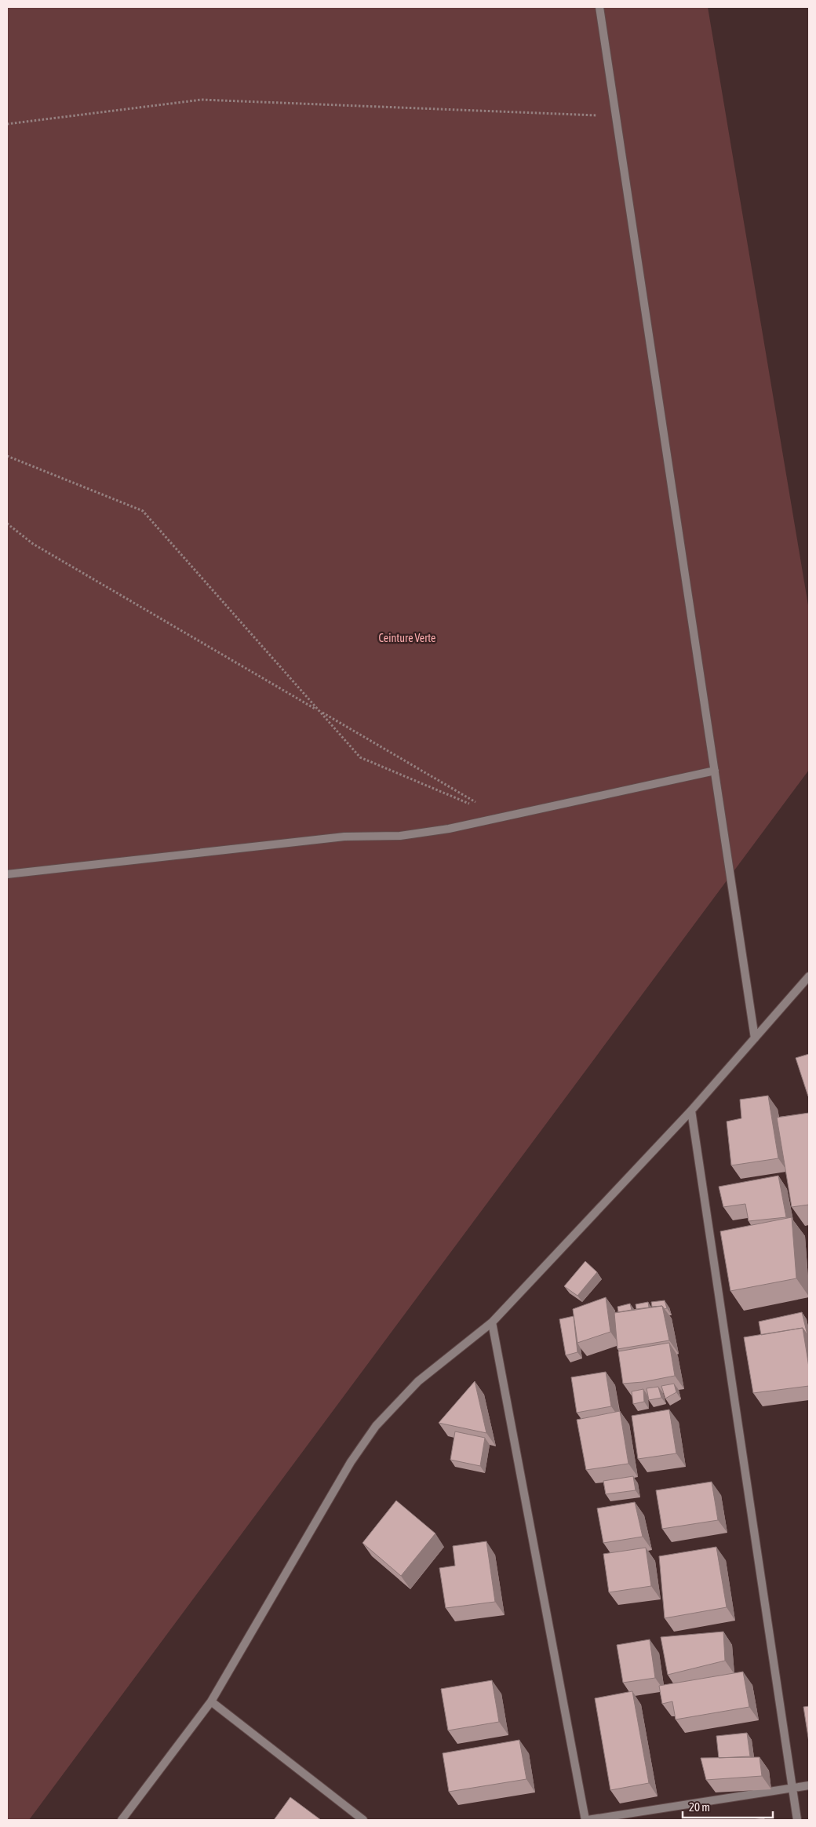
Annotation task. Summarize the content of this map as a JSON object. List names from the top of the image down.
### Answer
{
  "parks": ["Ceinture Verte"],
  "scale_bar": "20 m"
}
